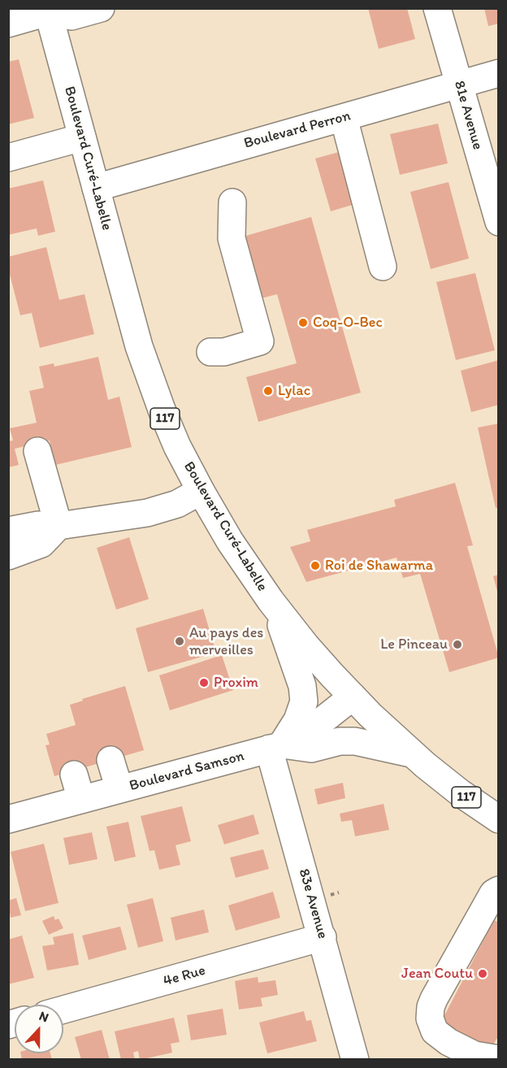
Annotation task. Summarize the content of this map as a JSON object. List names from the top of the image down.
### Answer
{
  "streets": {
    "street": [
      "81e Avenue",
      "Boulevard Perron",
      "Boulevard Curé-Labelle",
      "117",
      "Boulevard Samson",
      "83e Avenue",
      "4e Rue"
    ]
  },
  "crossings": [
    ["81e Avenue", "Boulevard Perron"],
    ["Boulevard Perron", "Boulevard Curé-Labelle"],
    ["Boulevard Curé-Labelle", "Boulevard Samson"],
    ["Boulevard Samson", "83e Avenue"],
    ["83e Avenue", "4e Rue"]
  ],
  "places": [
    "Coq-O-Bec",
    "Lylac",
    "Roi de Shawarma",
    "Au pays des merveilles",
    "Le Pinceau",
    "Proxim",
    "Jean Coutu"
  ],
  "north": "top"
}
